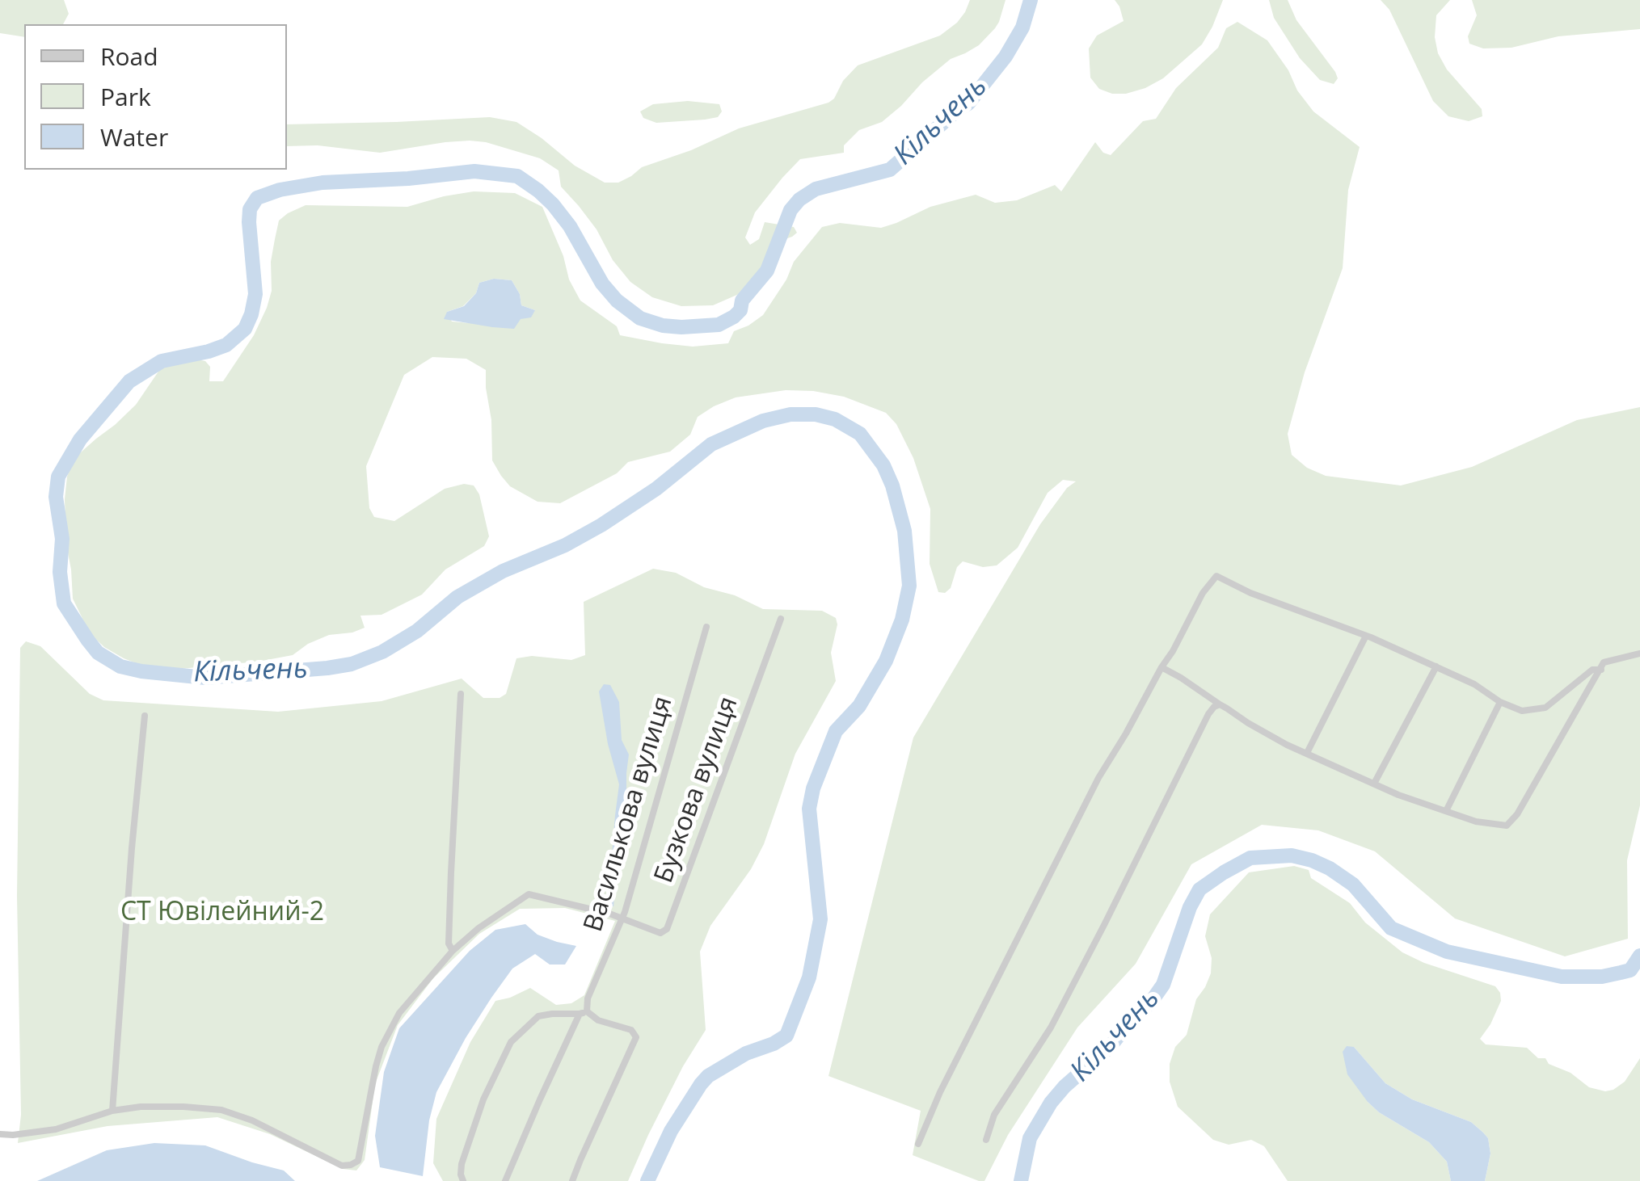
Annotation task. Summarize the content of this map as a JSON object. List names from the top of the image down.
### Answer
{
  "streets": {
    "street": ["Бузкова вулиця", "Василькова вулиця"]
  },
  "crossings": [
    ["Бузкова вулиця", "Василькова вулиця"]
  ],
  "water": ["Кільчень"],
  "parks": ["СT Ювілейний-2"],
  "legend": ["Road", "Park", "Water"]
}
